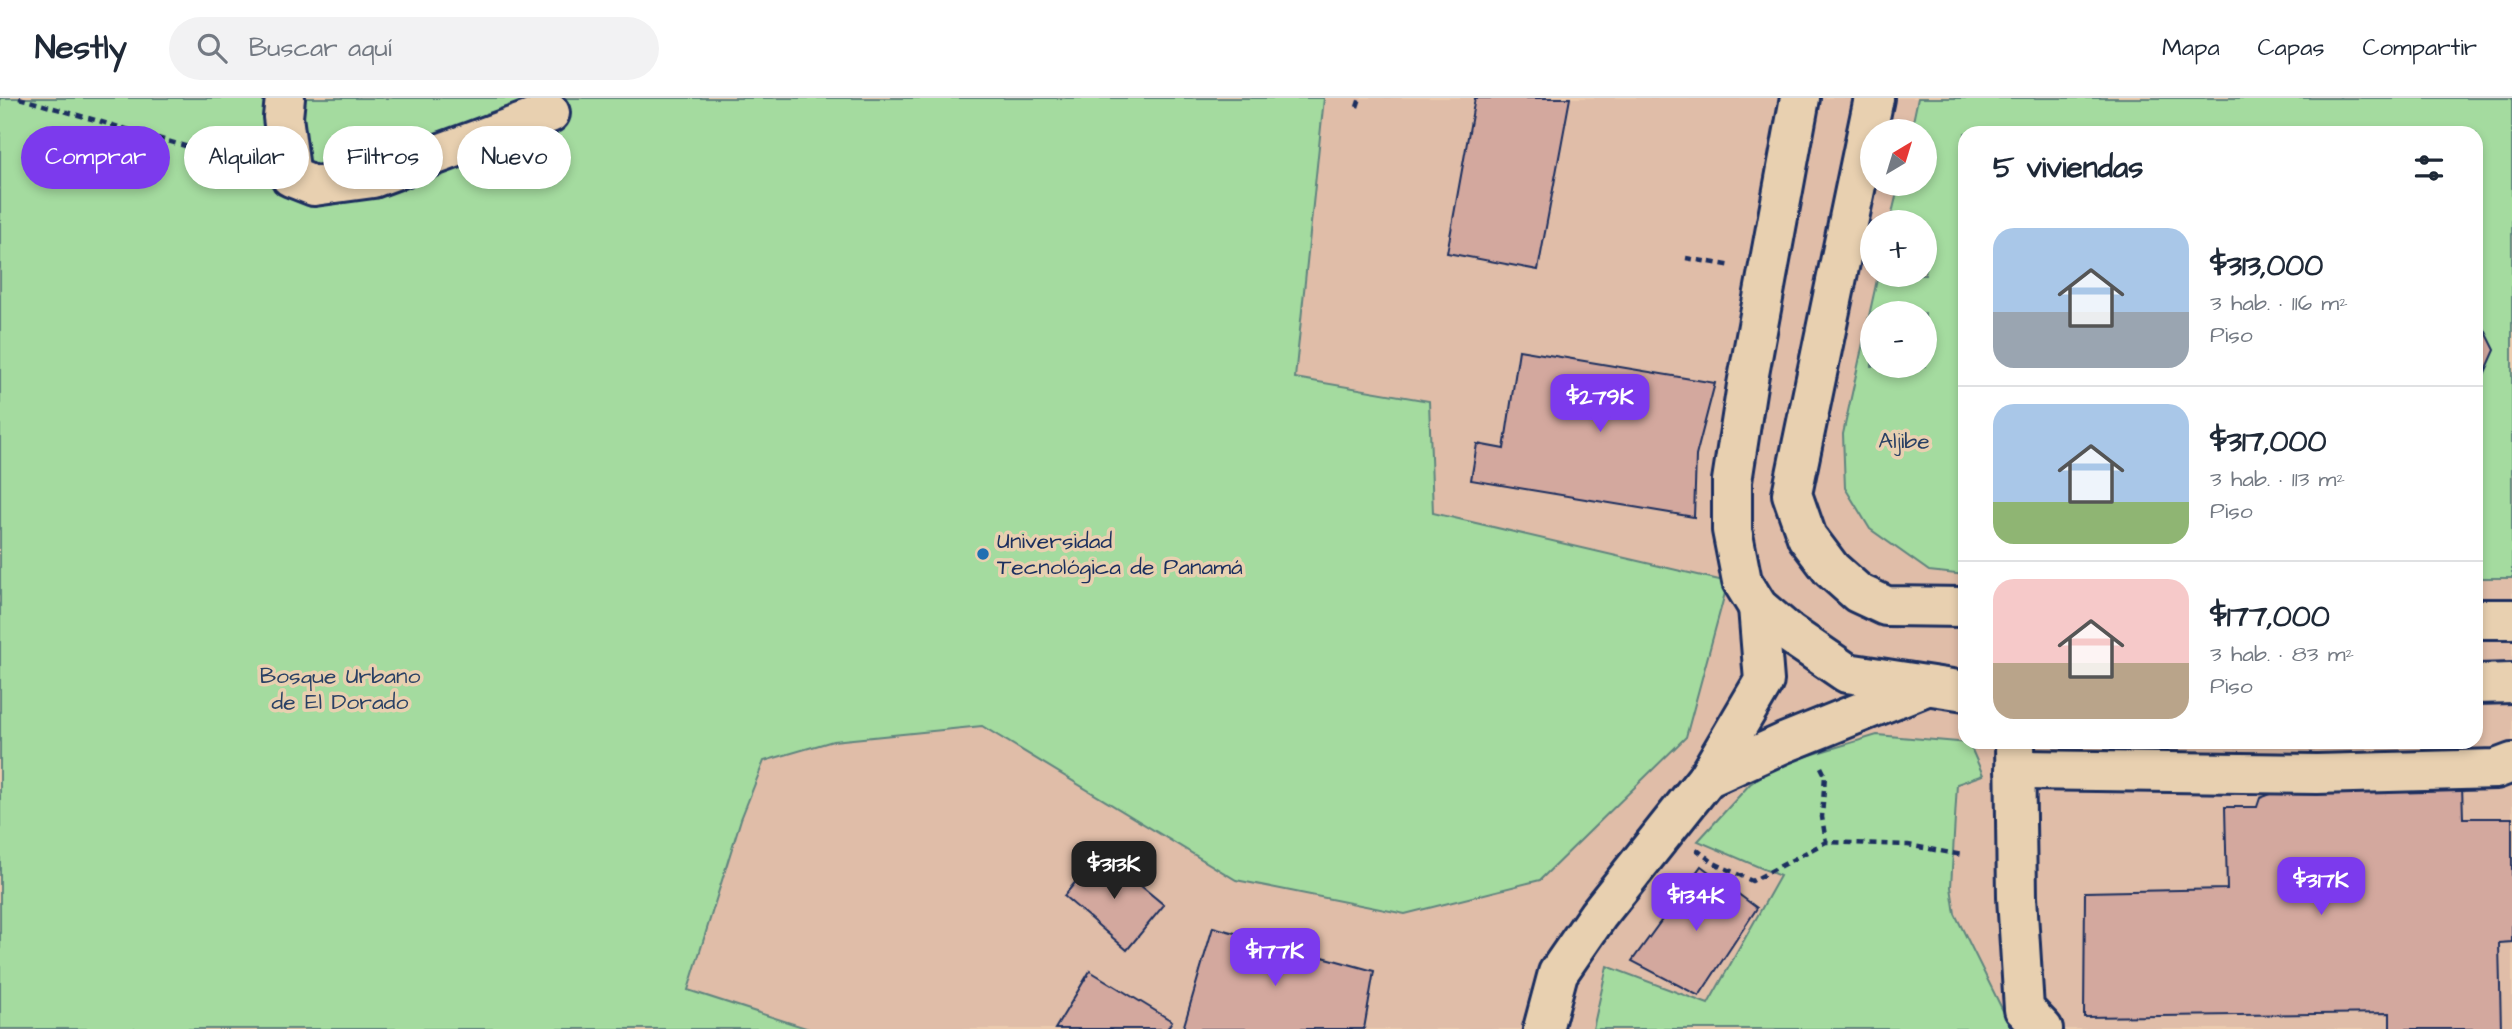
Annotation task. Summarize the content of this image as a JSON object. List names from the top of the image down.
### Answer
{
  "parks": ["Aljibe", "Bosque Urbano de El Dorado"],
  "places": ["Universidad Tecnológica de Panamá"],
  "north": "top right",
  "page": {
    "header": "Nestly",
    "search": "Buscar aquí",
    "nav": ["Mapa", "Capas", "Compartir"],
    "map_buttons": ["+", "−"],
    "chip": [
      "Comprar",
      "Alquilar",
      "Filtros",
      "Nuevo"
    ],
    "heading": "5 viviendas",
    "list": [
      {
        "name": "$313,000",
        "note": "3 hab. · 116 m² · Piso"
      },
      {
        "name": "$317,000",
        "note": "3 hab. · 113 m² · Piso"
      },
      {
        "name": "$177,000",
        "note": "3 hab. · 83 m² · Piso"
      }
    ],
    "price": [
      "$279K",
      "$313K",
      "$317K",
      "$134K",
      "$177K"
    ]
  }
}
